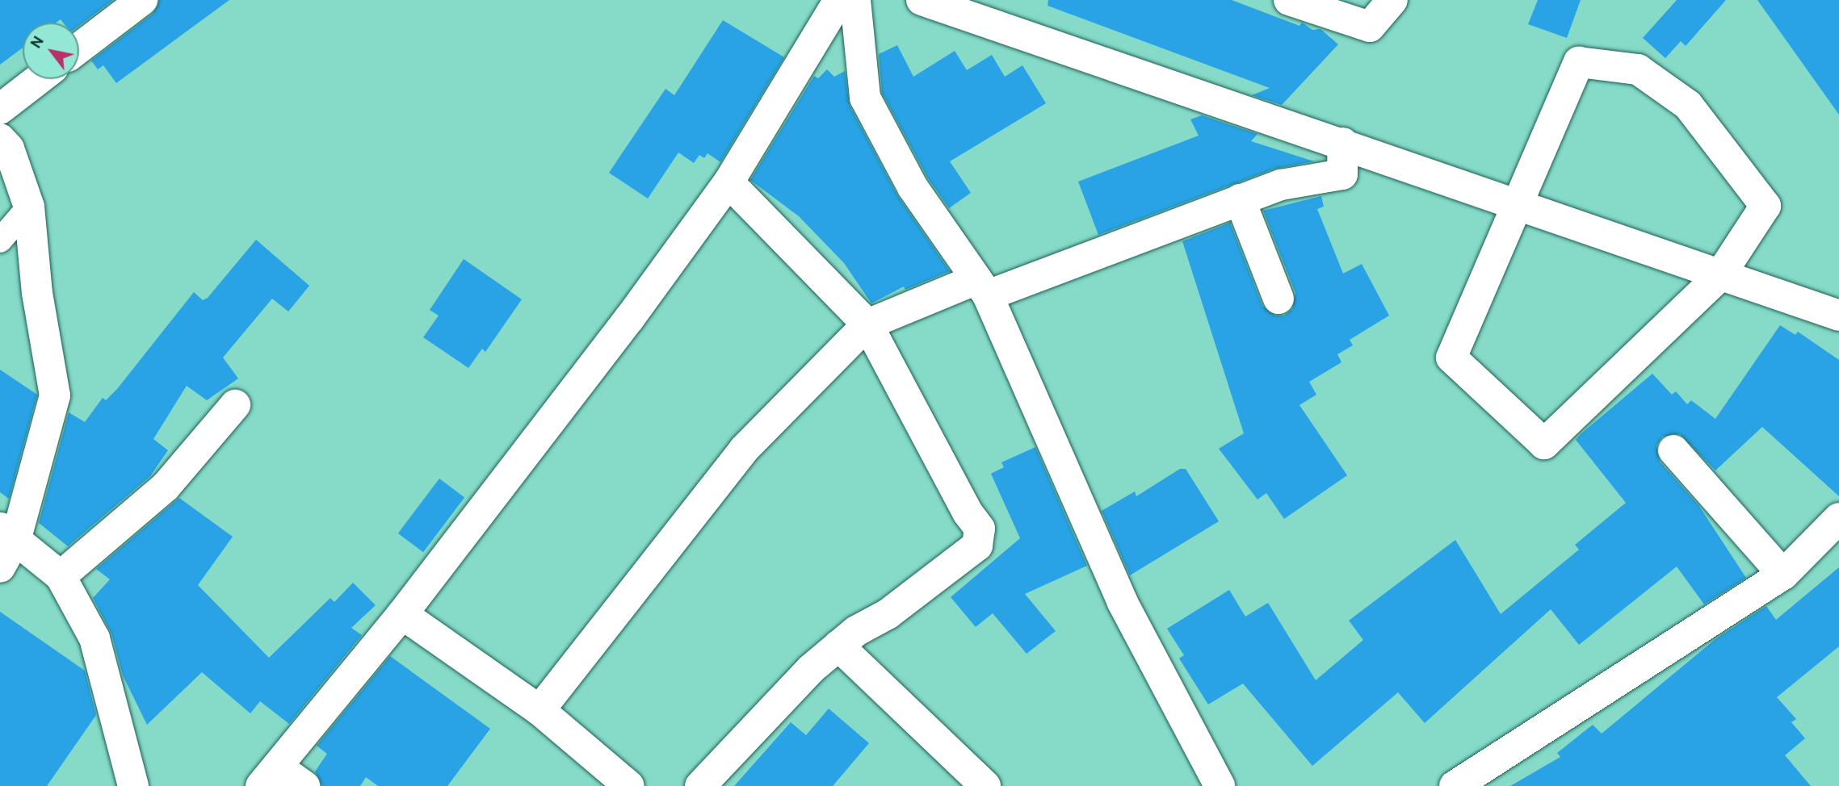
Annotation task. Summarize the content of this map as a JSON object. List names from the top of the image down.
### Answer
{
  "north": "top left"
}
